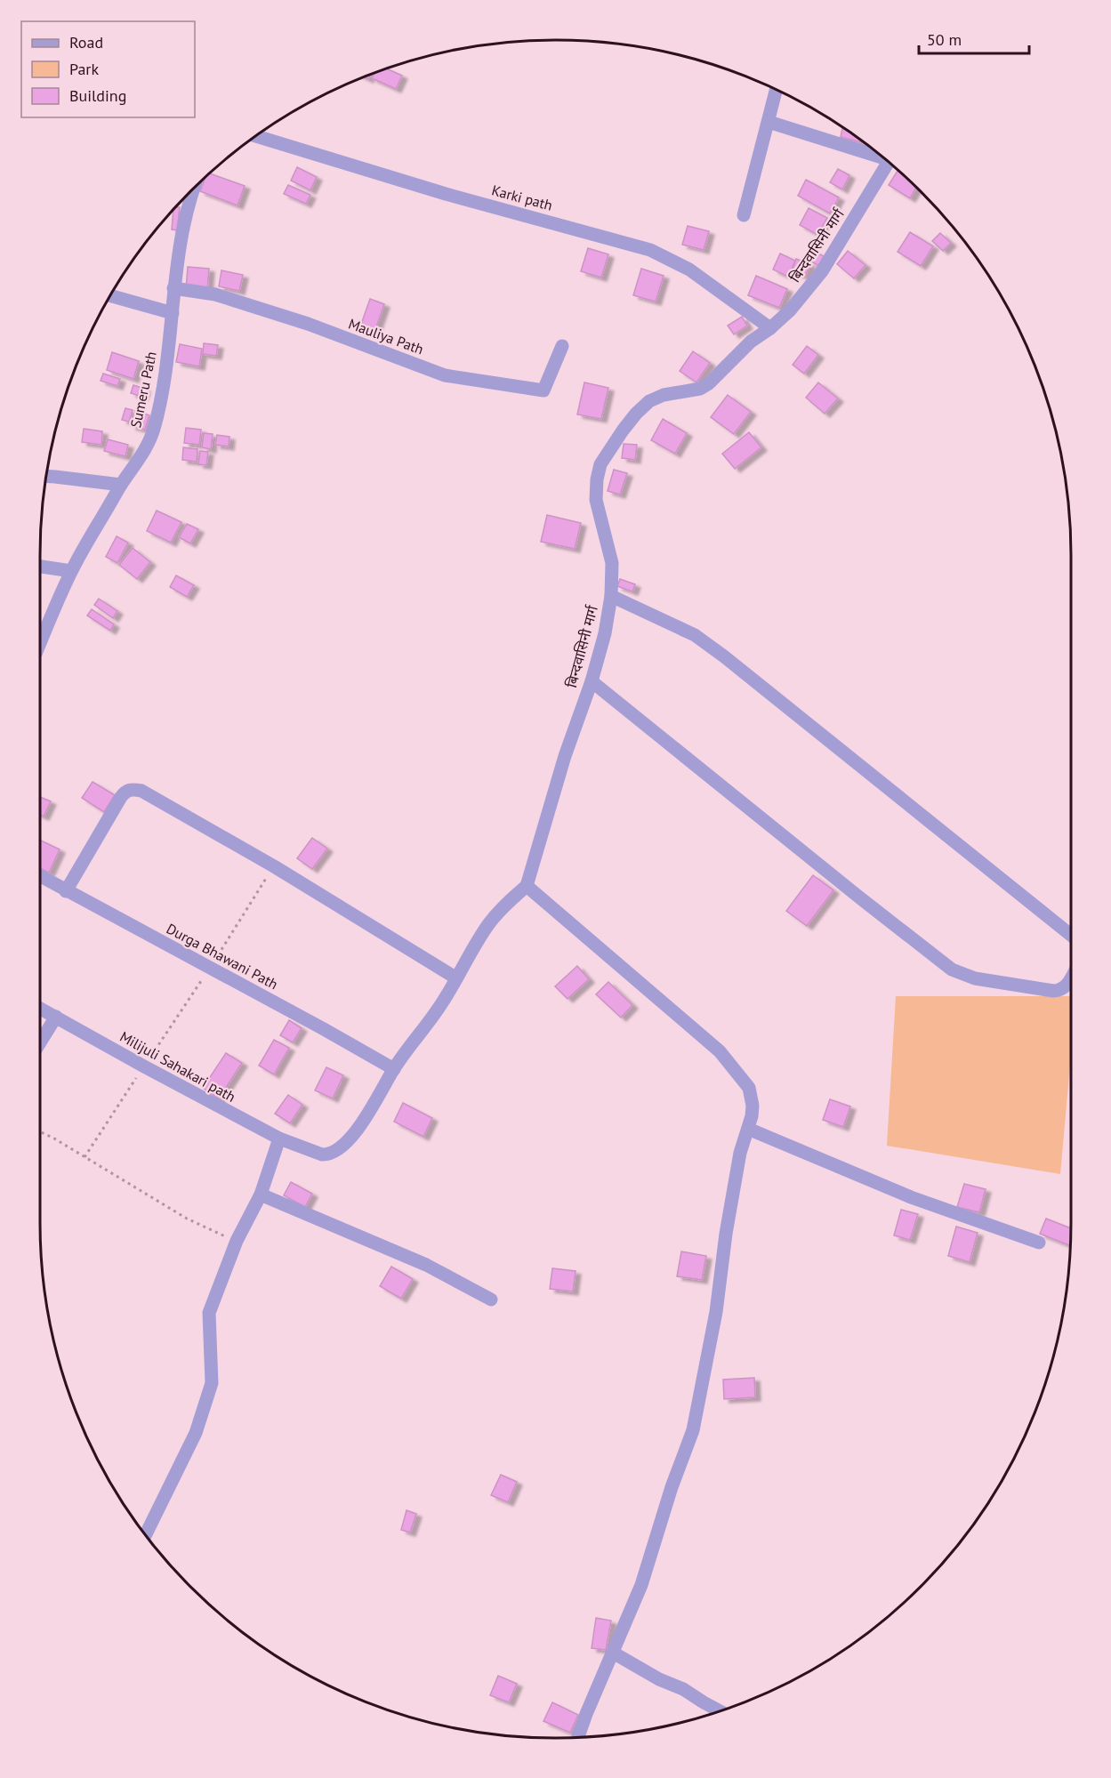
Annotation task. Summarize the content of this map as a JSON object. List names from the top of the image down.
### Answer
{
  "streets": {
    "street": [
      "Karki path",
      "बिन्दवासिनी मार्ग",
      "Mauliya Path",
      "Sumeru Path",
      "Durga Bhawani Path",
      "Milijuli Sahakari path"
    ]
  },
  "crossings": [
    ["Karki path", "बिन्दवासिनी मार्ग"],
    ["बिन्दवासिनी मार्ग", "Milijuli Sahakari path"],
    ["Mauliya Path", "Sumeru Path"],
    ["Durga Bhawani Path", "Milijuli Sahakari path"]
  ],
  "legend": ["Road", "Park", "Building"],
  "scale_bar": "50 m"
}
